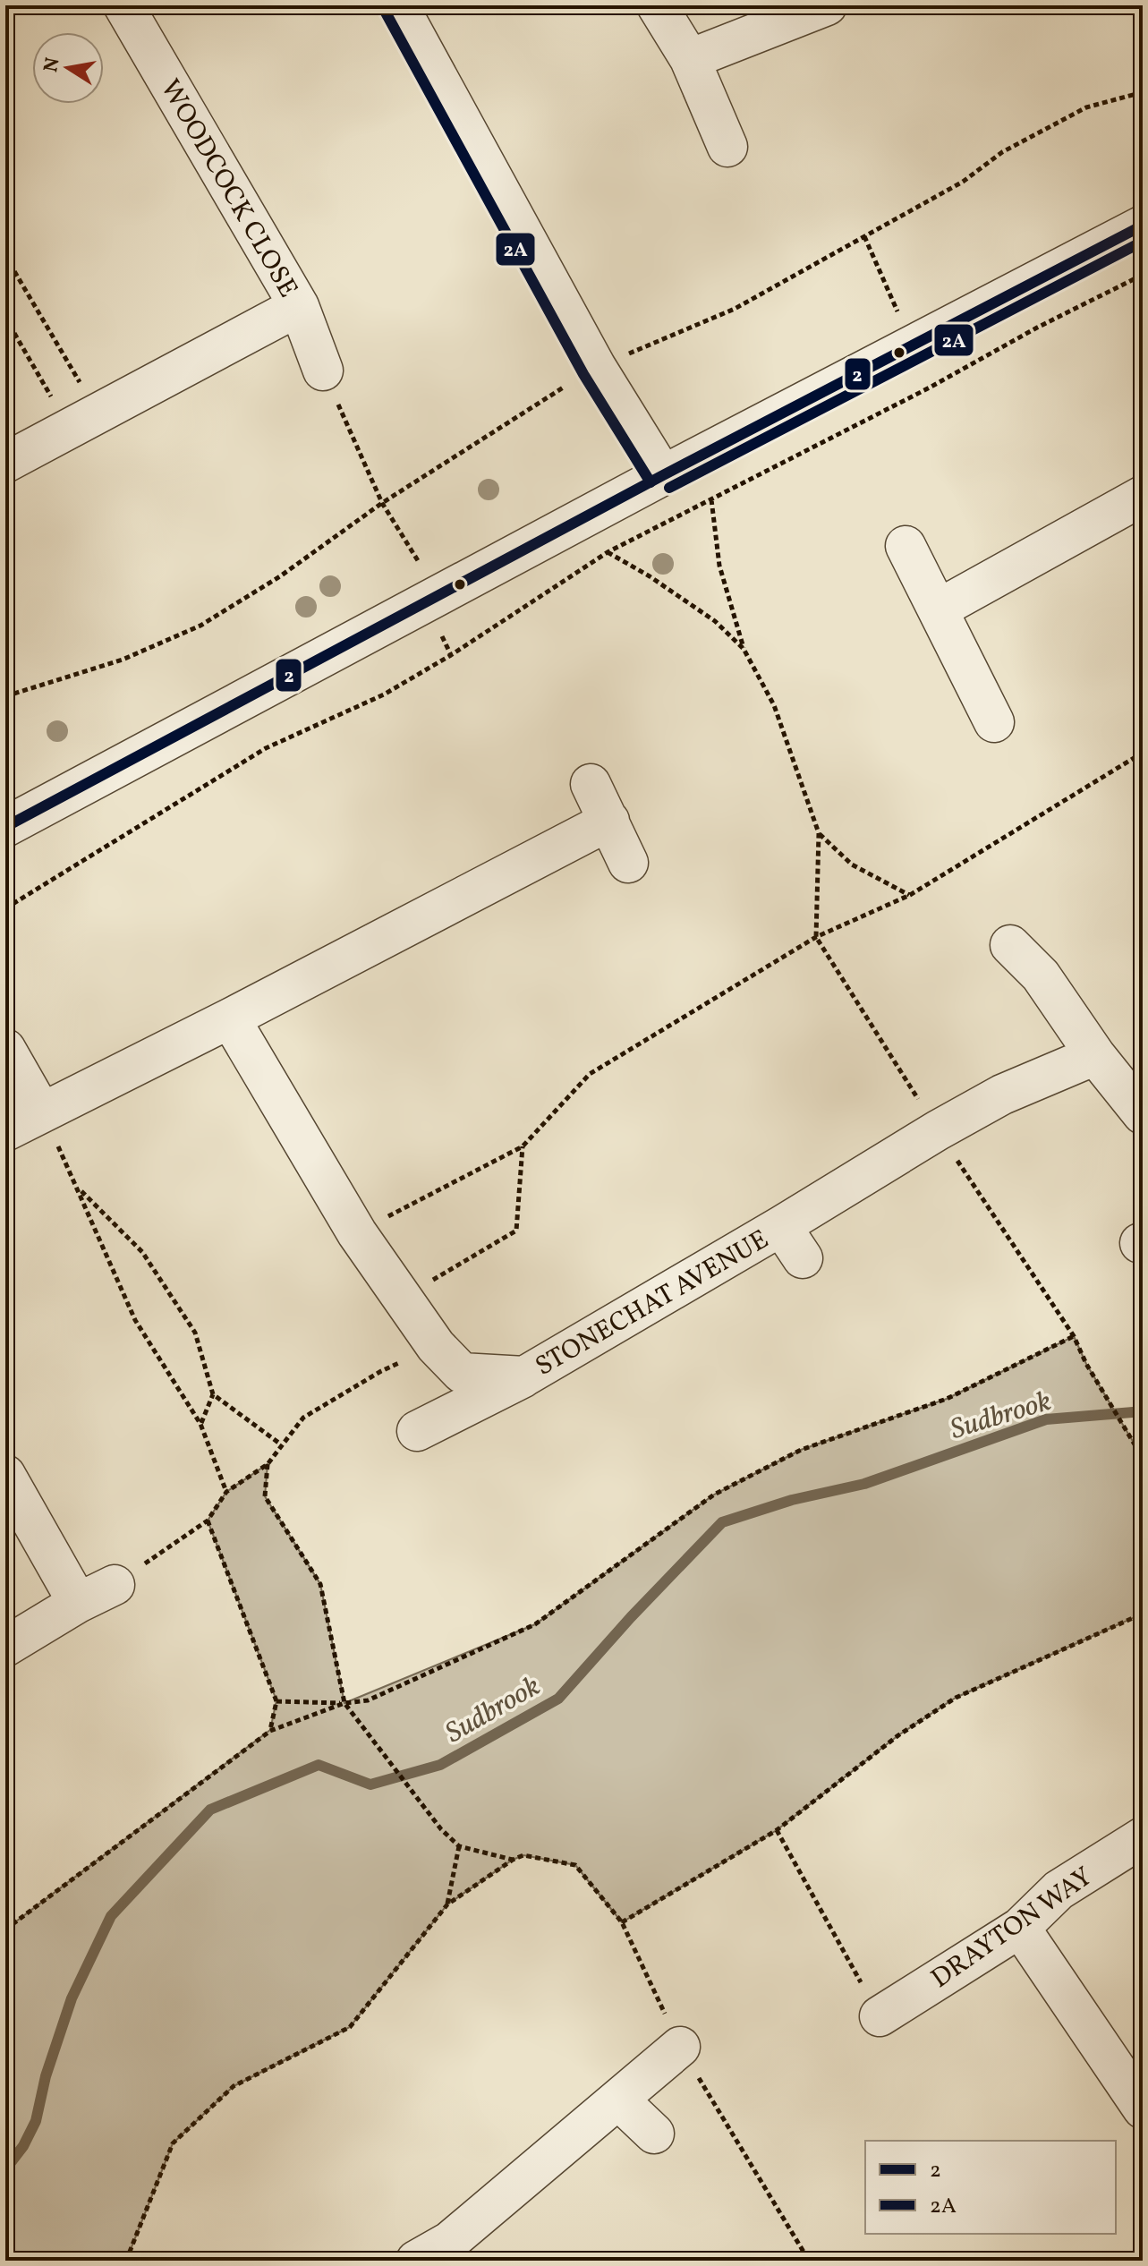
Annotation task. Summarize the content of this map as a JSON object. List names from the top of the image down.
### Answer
{
  "streets": {
    "street": ["WOODCOCK CLOSE", "STONECHAT AVENUE", "DRAYTON WAY"]
  },
  "water": ["Sudbrook"],
  "lines": ["transit line 2A", "transit line 2"],
  "legend": ["2", "2A"],
  "north": "left"
}
